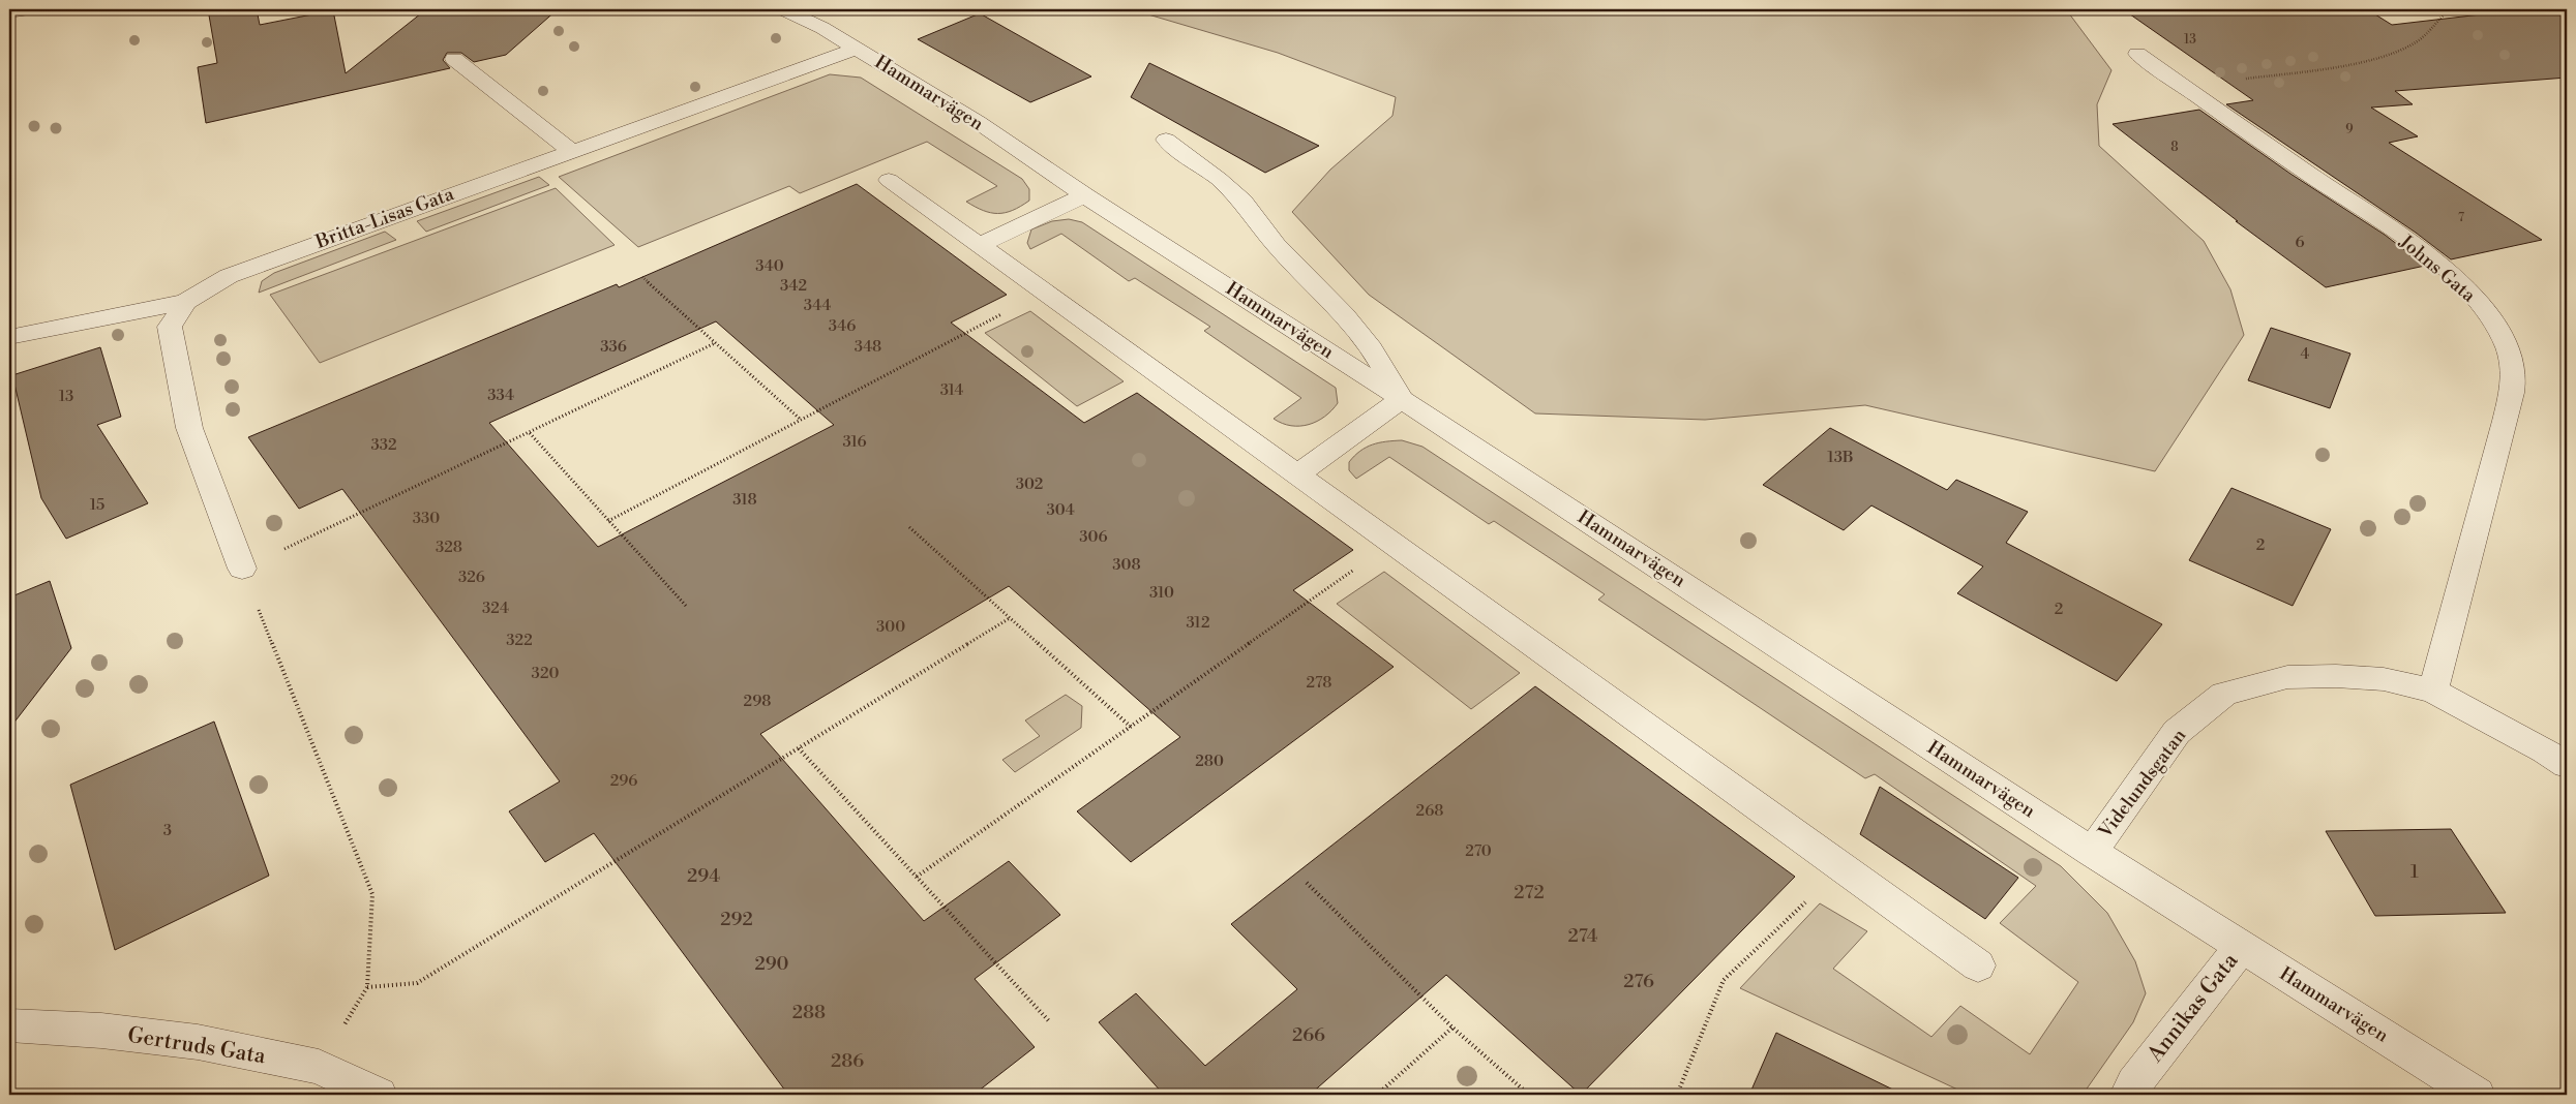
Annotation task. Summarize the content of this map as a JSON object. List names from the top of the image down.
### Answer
{
  "streets": {
    "street": [
      "Hammarvägen",
      "Britta-Lisas Gata",
      "Johns Gata",
      "Videlundsgatan",
      "Annikas Gata",
      "Gertruds Gata"
    ]
  },
  "crossings": [
    ["Hammarvägen", "Britta-Lisas Gata"],
    ["Hammarvägen", "Videlundsgatan"],
    ["Hammarvägen", "Annikas Gata"],
    ["Johns Gata", "Videlundsgatan"]
  ],
  "house_numbers": [
    "13",
    "9",
    "8",
    "7",
    "6",
    "340",
    "342",
    "344",
    "346",
    "336",
    "348",
    "4",
    "314",
    "334",
    "13",
    "316",
    "332",
    "13B",
    "302",
    "318",
    "15",
    "304",
    "330",
    "306",
    "2",
    "328",
    "308",
    "326",
    "310",
    "324",
    "2",
    "312",
    "300",
    "322",
    "320",
    "278",
    "298",
    "280",
    "296",
    "268",
    "3",
    "270",
    "1",
    "294",
    "272",
    "292",
    "274",
    "290",
    "276",
    "288",
    "266",
    "286"
  ]
}
